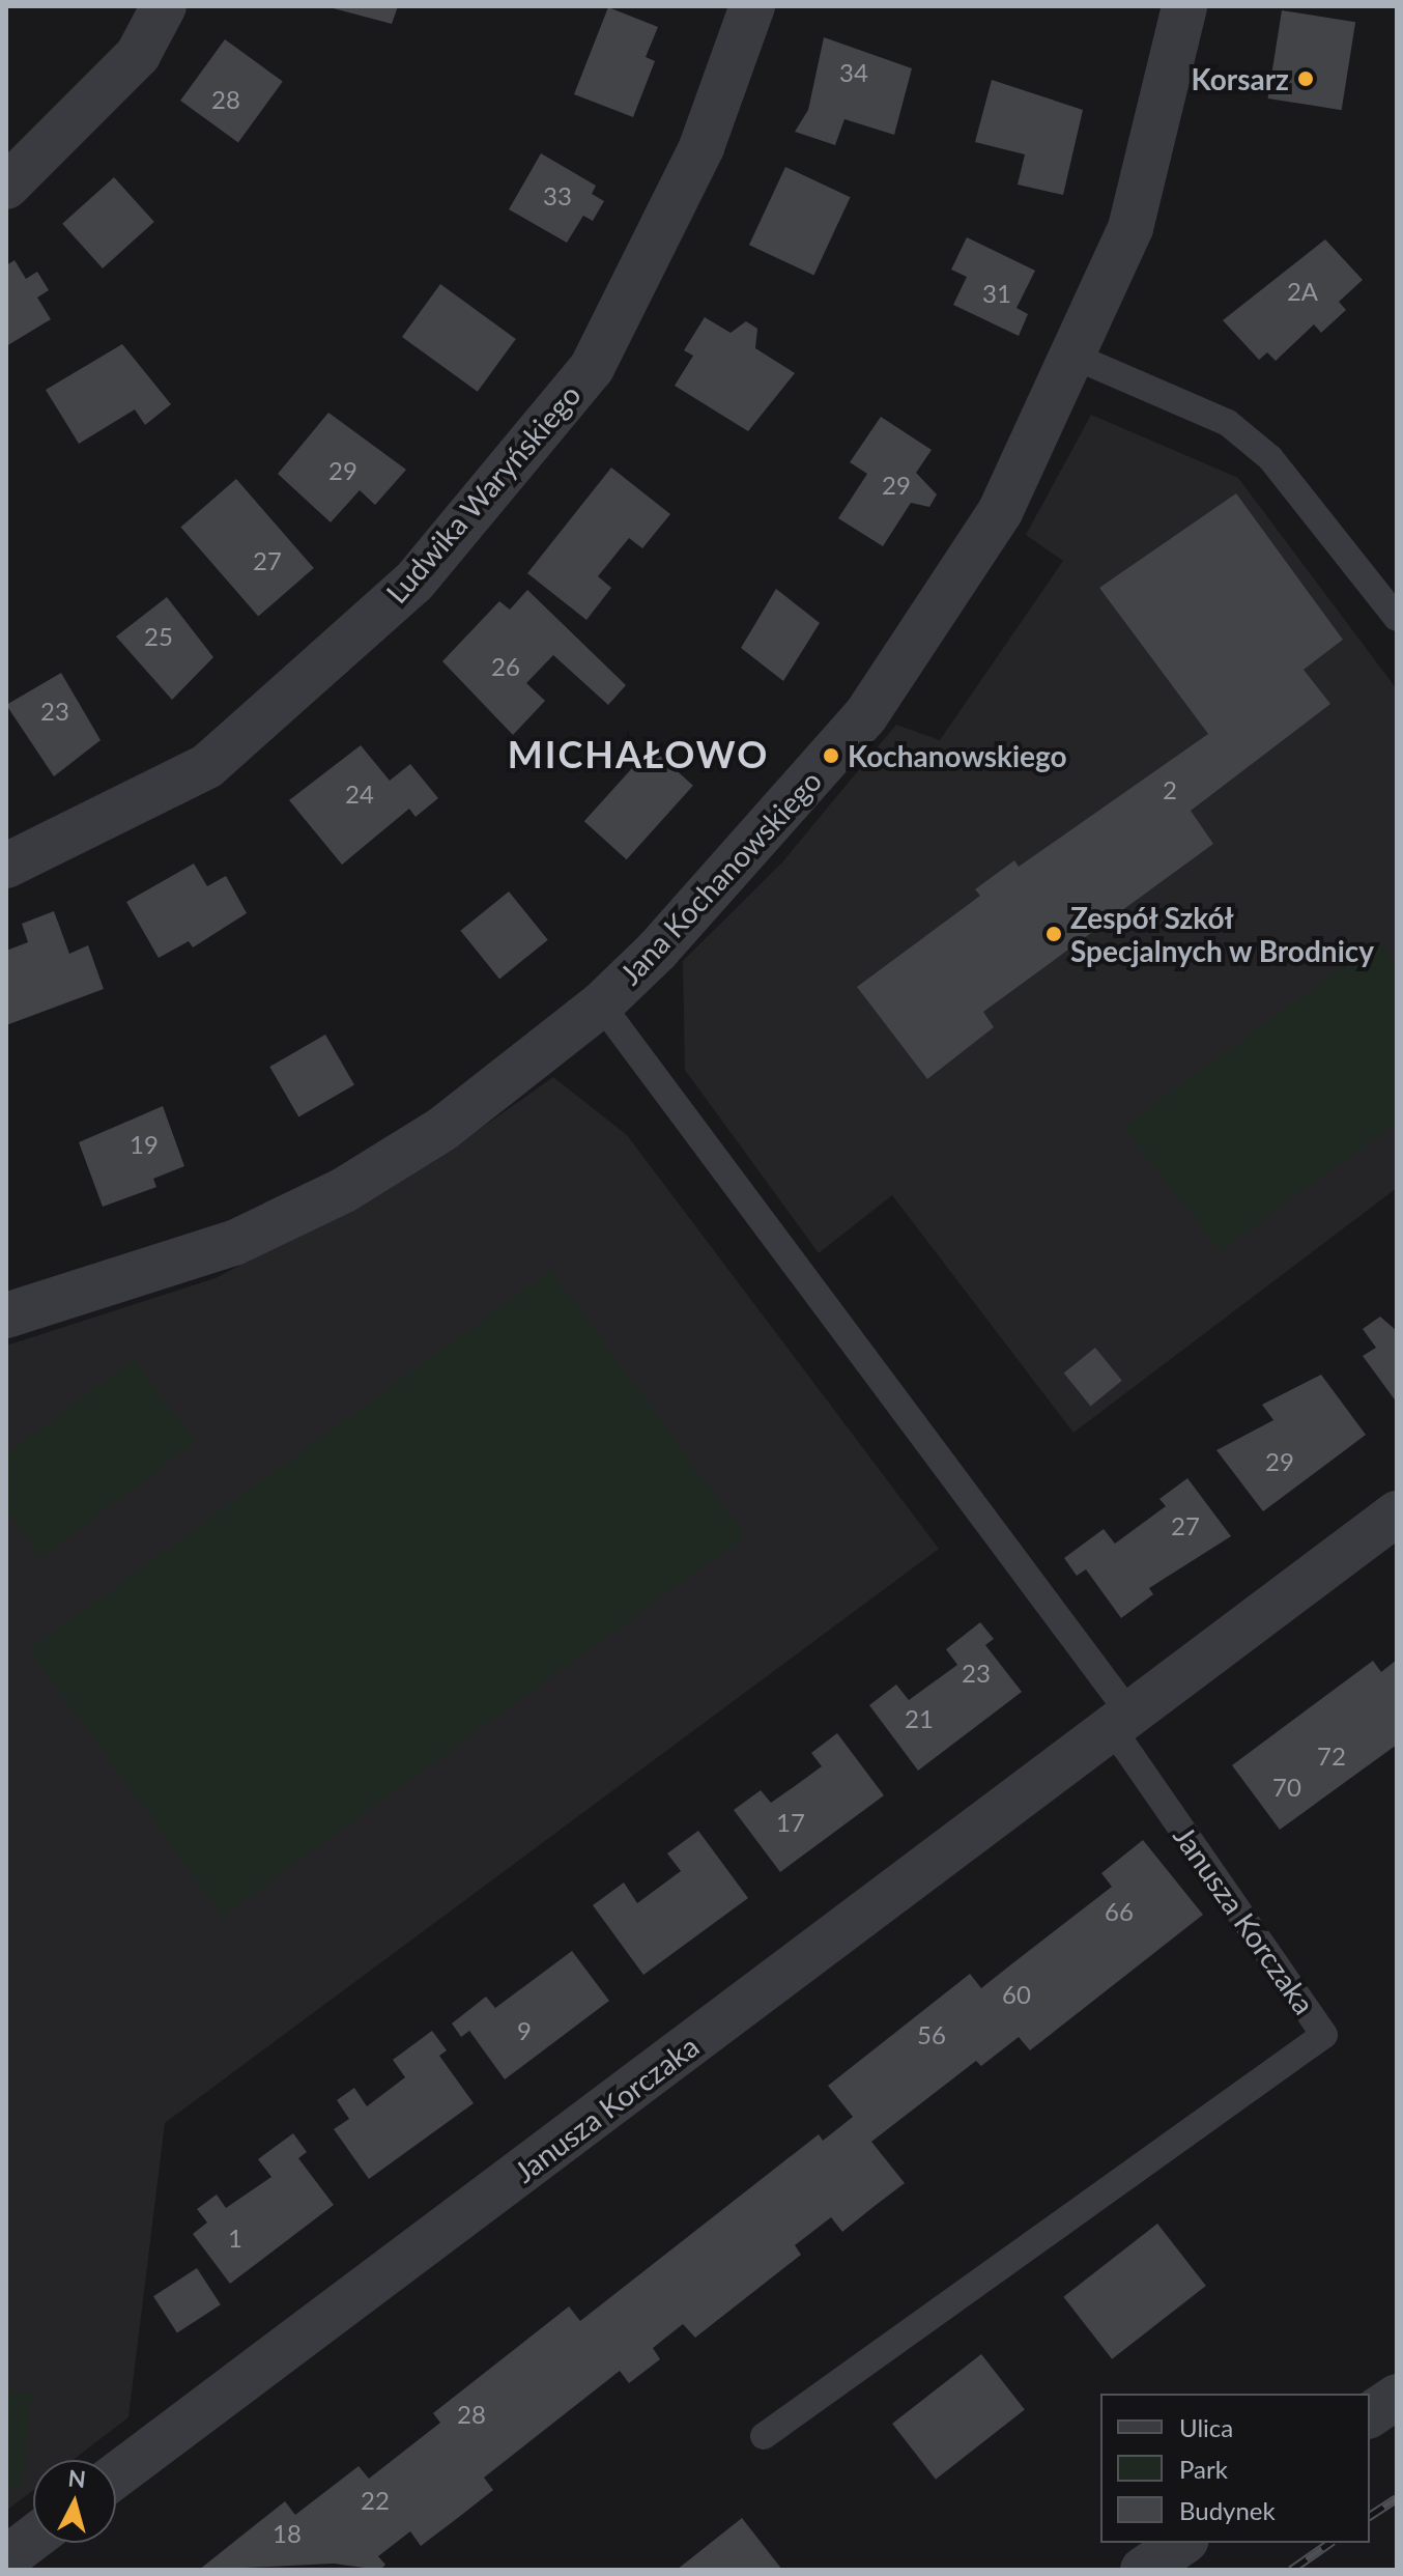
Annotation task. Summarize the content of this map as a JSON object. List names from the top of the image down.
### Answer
{
  "streets": {
    "street": ["Ludwika Waryńskiego", "Jana Kochanowskiego", "Janusza Korczaka"]
  },
  "districts": ["MICHAŁOWO"],
  "places": ["Korsarz", "Kochanowskiego", "Zespół Szkół Specjalnych w Brodnicy"],
  "house_numbers": [
    "34",
    "28",
    "33",
    "2A",
    "31",
    "29",
    "29",
    "27",
    "25",
    "26",
    "23",
    "2",
    "24",
    "19",
    "29",
    "27",
    "23",
    "21",
    "72",
    "70",
    "17",
    "66",
    "60",
    "9",
    "56",
    "1",
    "28",
    "22",
    "18"
  ],
  "legend": ["Ulica", "Park", "Budynek"],
  "north": "top"
}
